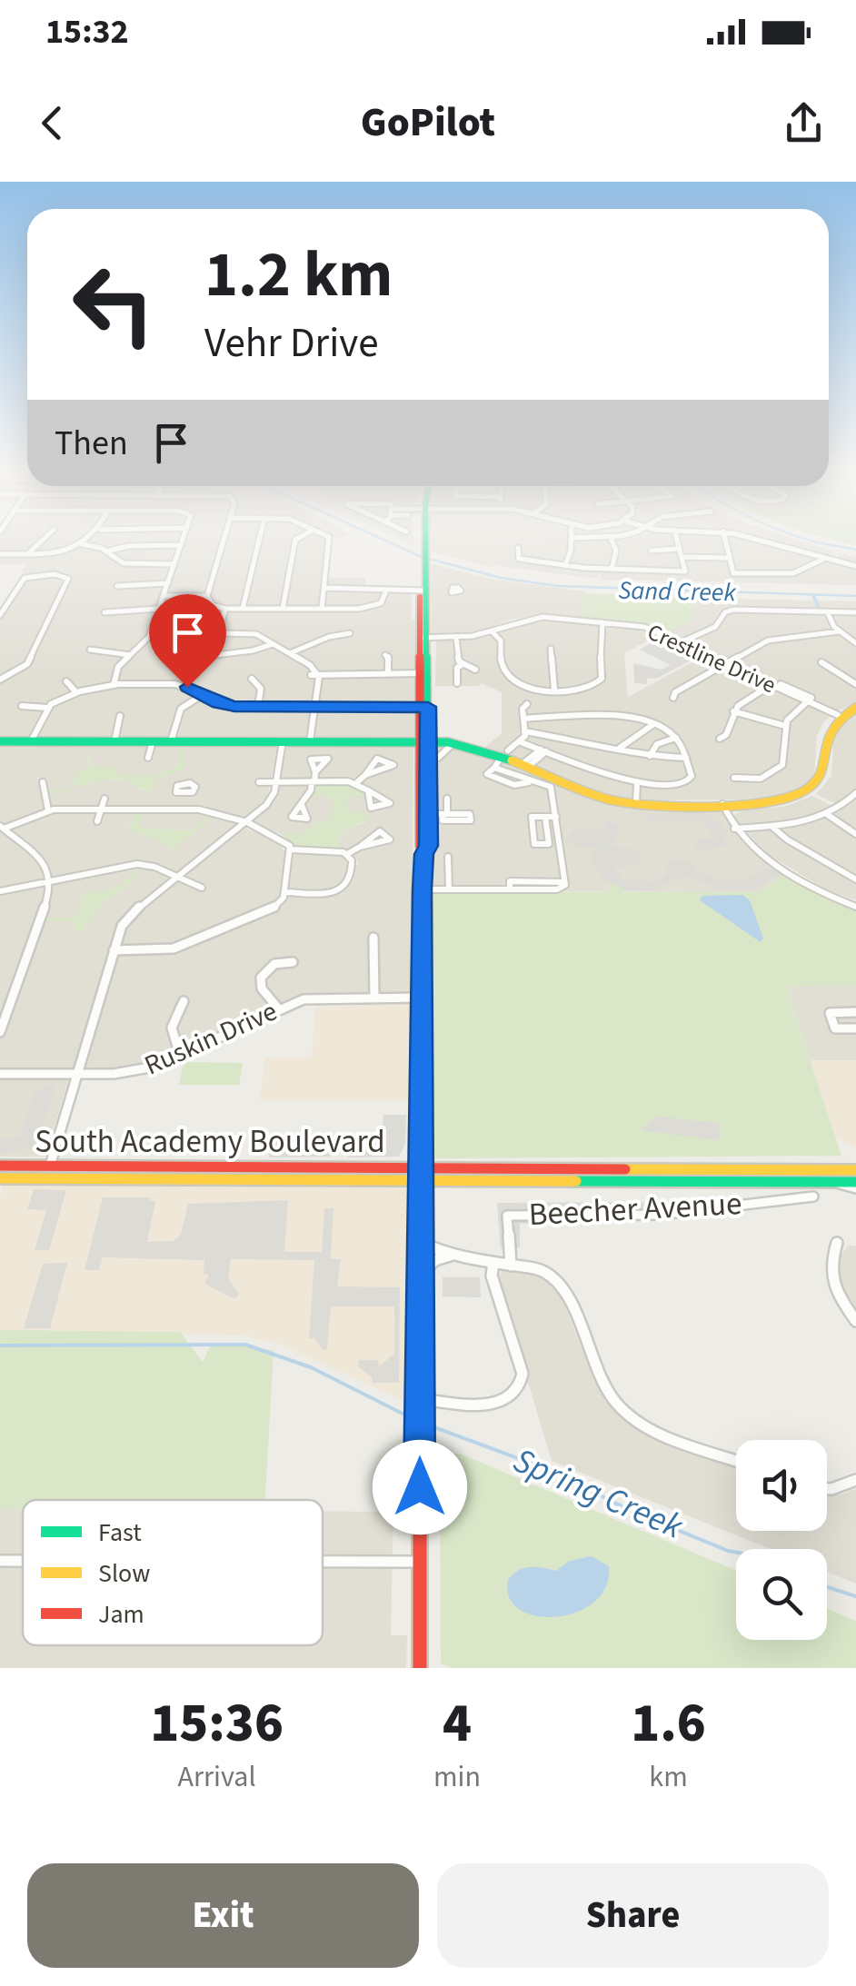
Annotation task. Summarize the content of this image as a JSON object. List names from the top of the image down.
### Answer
{
  "streets": {
    "main road": ["South Academy Boulevard"],
    "street": ["Crestline Drive", "Ruskin Drive", "Beecher Avenue"]
  },
  "water": ["Sand Creek", "Spring Creek"],
  "legend": ["Fast", "Slow", "Jam"],
  "page": {
    "status": "15:32",
    "header": "GoPilot",
    "turn": ["1.2 km", "Vehr Drive"],
    "then": "Then",
    "eta": [
      "15:36",
      "Arrival",
      "4",
      "min",
      "1.6",
      "km"
    ],
    "buttons": ["Exit", "Share"]
  }
}
